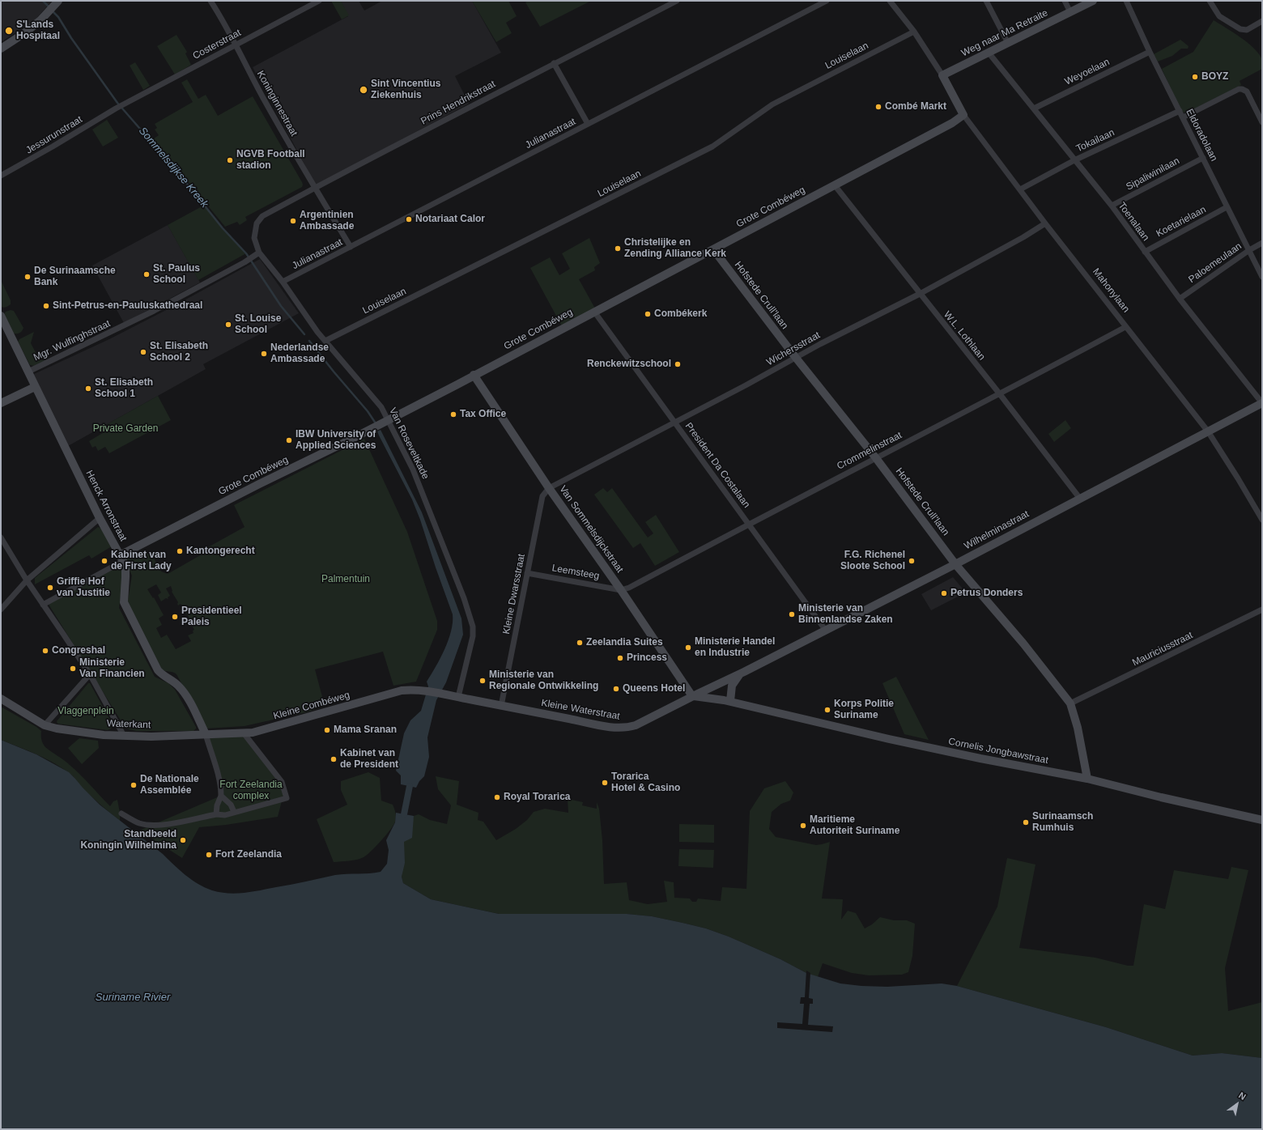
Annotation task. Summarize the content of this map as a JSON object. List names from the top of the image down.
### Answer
{
  "streets": {
    "street": [
      "Weg naar Ma Retraite",
      "Costerstraat",
      "Louiselaan",
      "Weyoelaan",
      "Prins Hendrikstraat",
      "Koninginnestraat",
      "Julianastraat",
      "Jessurunstraat",
      "Eldoradolaan",
      "Tokailaan",
      "Sipaliwinilaan",
      "Grote Combéweg",
      "Toenalaan",
      "Koetarielaan",
      "Paloemeulaan",
      "Mahonylaan",
      "Hofstede Crull'laan",
      "W.L. Lothlaan",
      "Mgr. Wulfinghstraat",
      "Wichersstraat",
      "Van Roseveltkade",
      "Crommelinstraat",
      "President Da Costalaan",
      "Henck Arronstraat",
      "Van Sommelsdijckstraat",
      "Wilhelminastraat",
      "Leemsteeg",
      "Kleine Dwarsstraat",
      "Mauriciusstraat",
      "Kleine Combéweg",
      "Kleine Waterstraat",
      "Waterkant",
      "Cornelis Jongbawstraat"
    ]
  },
  "crossings": [
    ["Weg naar Ma Retraite", "Toenalaan"],
    ["Weg naar Ma Retraite", "Mahonylaan"],
    ["Costerstraat", "Koninginnestraat"],
    ["Costerstraat", "Jessurunstraat"],
    ["Louiselaan", "Van Roseveltkade"],
    ["Weyoelaan", "Eldoradolaan"],
    ["Weyoelaan", "Toenalaan"],
    ["Prins Hendrikstraat", "Koninginnestraat"],
    ["Prins Hendrikstraat", "Van Roseveltkade"],
    ["Koninginnestraat", "Julianastraat"],
    ["Julianastraat", "Van Roseveltkade"],
    ["Eldoradolaan", "Tokailaan"],
    ["Eldoradolaan", "Sipaliwinilaan"],
    ["Eldoradolaan", "Koetarielaan"],
    ["Eldoradolaan", "Paloemeulaan"],
    ["Tokailaan", "Toenalaan"],
    ["Tokailaan", "Mahonylaan"],
    ["Sipaliwinilaan", "Toenalaan"],
    ["Grote Combéweg", "Mahonylaan"],
    ["Grote Combéweg", "Hofstede Crull'laan"],
    ["Grote Combéweg", "W.L. Lothlaan"],
    ["Grote Combéweg", "Van Roseveltkade"],
    ["Grote Combéweg", "President Da Costalaan"],
    ["Grote Combéweg", "Henck Arronstraat"],
    ["Grote Combéweg", "Van Sommelsdijckstraat"],
    ["Toenalaan", "Koetarielaan"],
    ["Toenalaan", "Paloemeulaan"],
    ["Toenalaan", "Wilhelminastraat"],
    ["Mahonylaan", "Wichersstraat"],
    ["Mahonylaan", "Crommelinstraat"],
    ["Mahonylaan", "Wilhelminastraat"],
    ["Hofstede Crull'laan", "Wichersstraat"],
    ["Hofstede Crull'laan", "Crommelinstraat"],
    ["Hofstede Crull'laan", "Wilhelminastraat"],
    ["Hofstede Crull'laan", "Mauriciusstraat"],
    ["Hofstede Crull'laan", "Cornelis Jongbawstraat"],
    ["W.L. Lothlaan", "Wichersstraat"],
    ["W.L. Lothlaan", "Crommelinstraat"],
    ["W.L. Lothlaan", "Wilhelminastraat"],
    ["Mgr. Wulfinghstraat", "Van Roseveltkade"],
    ["Mgr. Wulfinghstraat", "Henck Arronstraat"],
    ["Wichersstraat", "President Da Costalaan"],
    ["Wichersstraat", "Van Sommelsdijckstraat"],
    ["Wichersstraat", "Kleine Dwarsstraat"],
    ["Van Roseveltkade", "Kleine Waterstraat"],
    ["Crommelinstraat", "President Da Costalaan"],
    ["Crommelinstraat", "Van Sommelsdijckstraat"],
    ["Crommelinstraat", "Leemsteeg"],
    ["President Da Costalaan", "Wilhelminastraat"],
    ["Henck Arronstraat", "Kleine Combéweg"],
    ["Henck Arronstraat", "Waterkant"],
    ["Van Sommelsdijckstraat", "Leemsteeg"],
    ["Van Sommelsdijckstraat", "Kleine Dwarsstraat"],
    ["Van Sommelsdijckstraat", "Kleine Waterstraat"],
    ["Wilhelminastraat", "Kleine Waterstraat"],
    ["Wilhelminastraat", "Cornelis Jongbawstraat"],
    ["Leemsteeg", "Kleine Dwarsstraat"],
    ["Kleine Dwarsstraat", "Kleine Waterstraat"],
    ["Kleine Combéweg", "Kleine Waterstraat"],
    ["Kleine Combéweg", "Waterkant"]
  ],
  "water": ["Sommelsdijkse Kreek", "Suriname Rivier"],
  "parks": [
    "Private Garden",
    "Palmentuin",
    "Vlaggenplein",
    "Fort Zeelandia complex"
  ],
  "places": [
    "S'Lands Hospitaal",
    "BOYZ",
    "Sint Vincentius Ziekenhuis",
    "Combé Markt",
    "NGVB Football stadion",
    "Notariaat Calor",
    "Argentinien Ambassade",
    "Christelijke en Zending Alliance Kerk",
    "St. Paulus School",
    "De Surinaamsche Bank",
    "Sint-Petrus-en-Pauluskathedraal",
    "Combékerk",
    "St. Louise School",
    "St. Elisabeth School 2",
    "Nederlandse Ambassade",
    "Renckewitzschool",
    "St. Elisabeth School 1",
    "Tax Office",
    "IBW University of Applied Sciences",
    "Kantongerecht",
    "Kabinet van de First Lady",
    "F.G. Richenel Sloote School",
    "Griffie Hof van Justitie",
    "Petrus Donders",
    "Ministerie van Binnenlandse Zaken",
    "Presidentieel Paleis",
    "Zeelandia Suites",
    "Ministerie Handel en Industrie",
    "Congreshal",
    "Princess",
    "Ministerie Van Financien",
    "Ministerie van Regionale Ontwikkeling",
    "Queens Hotel",
    "Korps Politie Suriname",
    "Mama Sranan",
    "Kabinet van de President",
    "Torarica Hotel & Casino",
    "De Nationale Assemblée",
    "Royal Torarica",
    "Surinaamsch Rumhuis",
    "Maritieme Autoriteit Suriname",
    "Standbeeld Koningin Wilhelmina",
    "Fort Zeelandia"
  ],
  "north": "top right"
}
